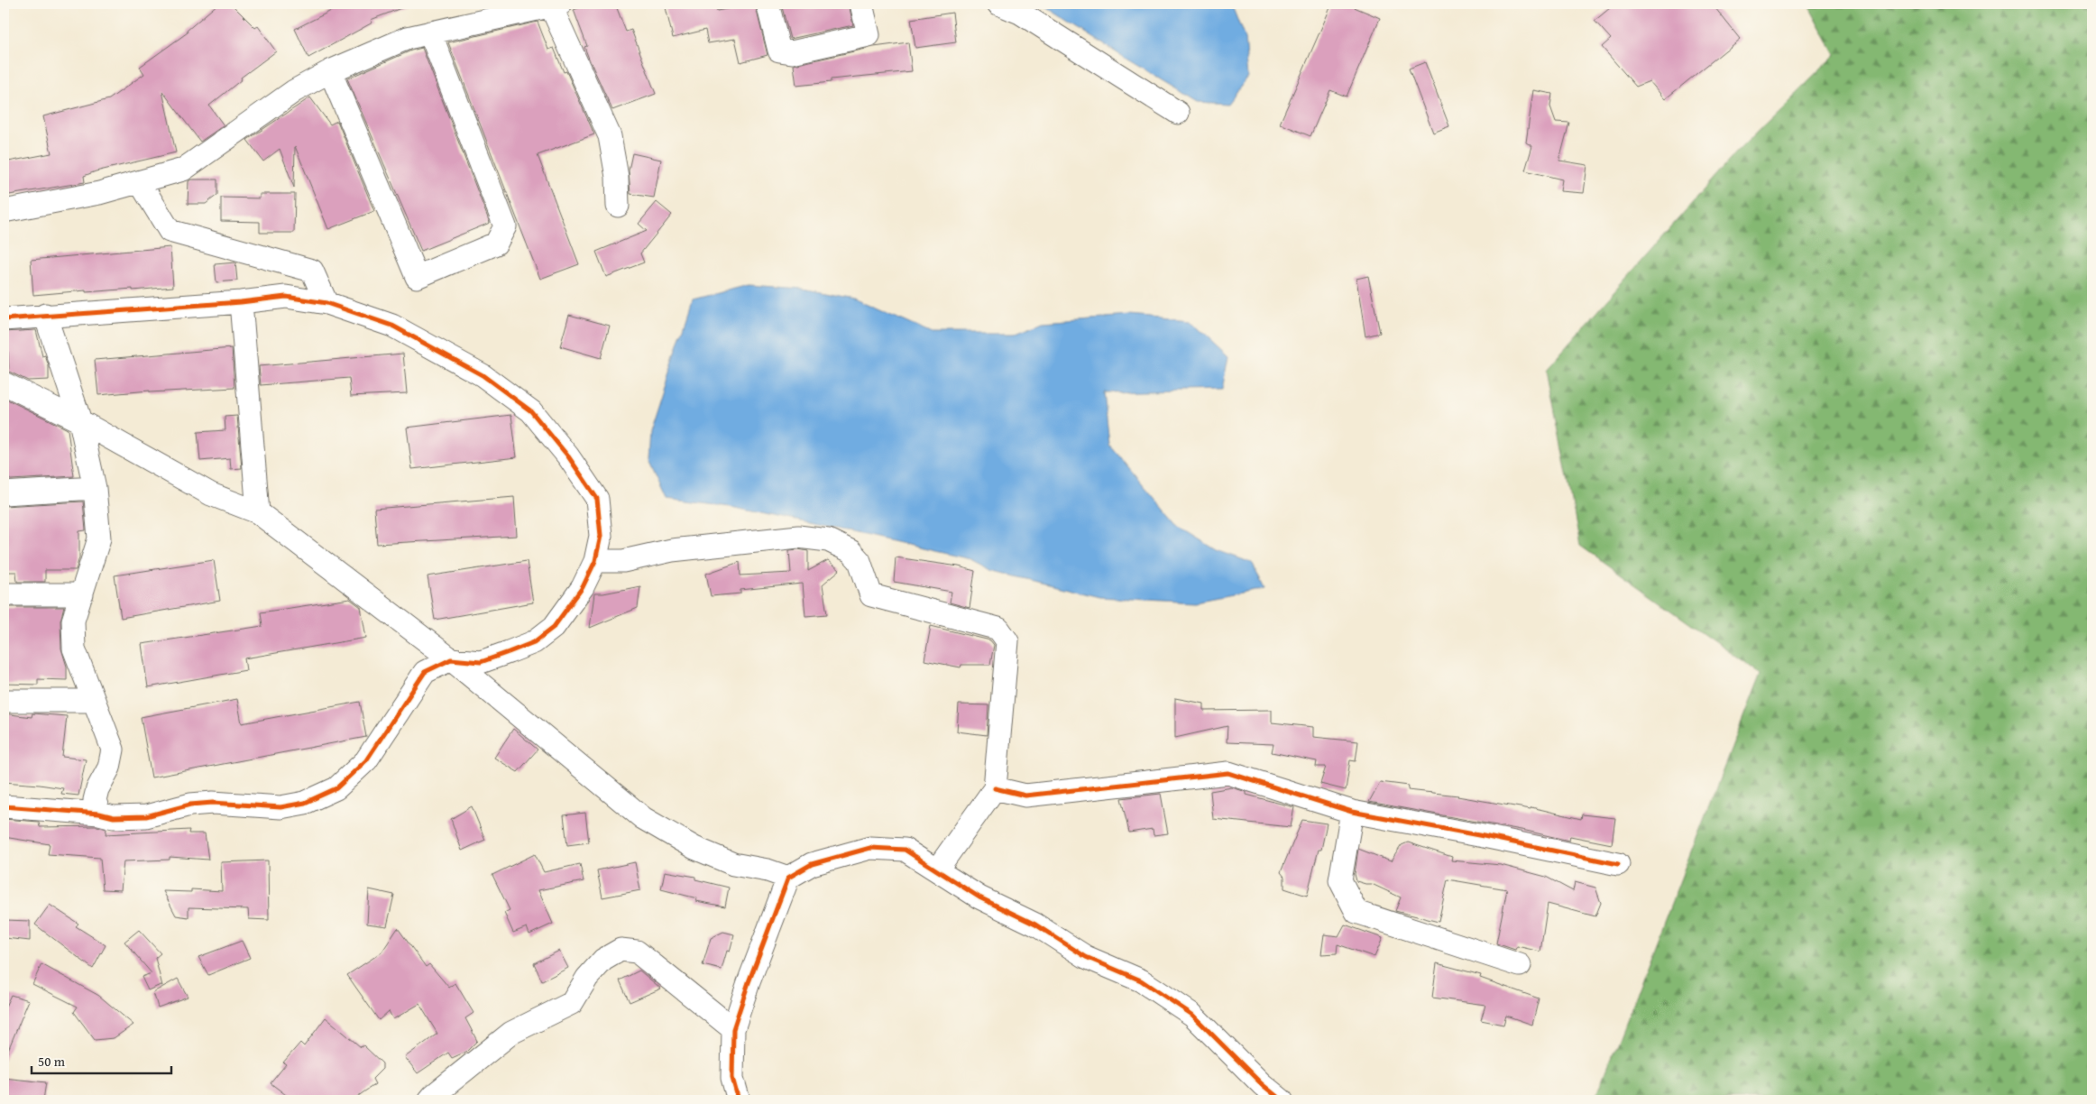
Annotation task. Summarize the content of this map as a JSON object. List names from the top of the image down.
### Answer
{
  "scale_bar": "50 m"
}
